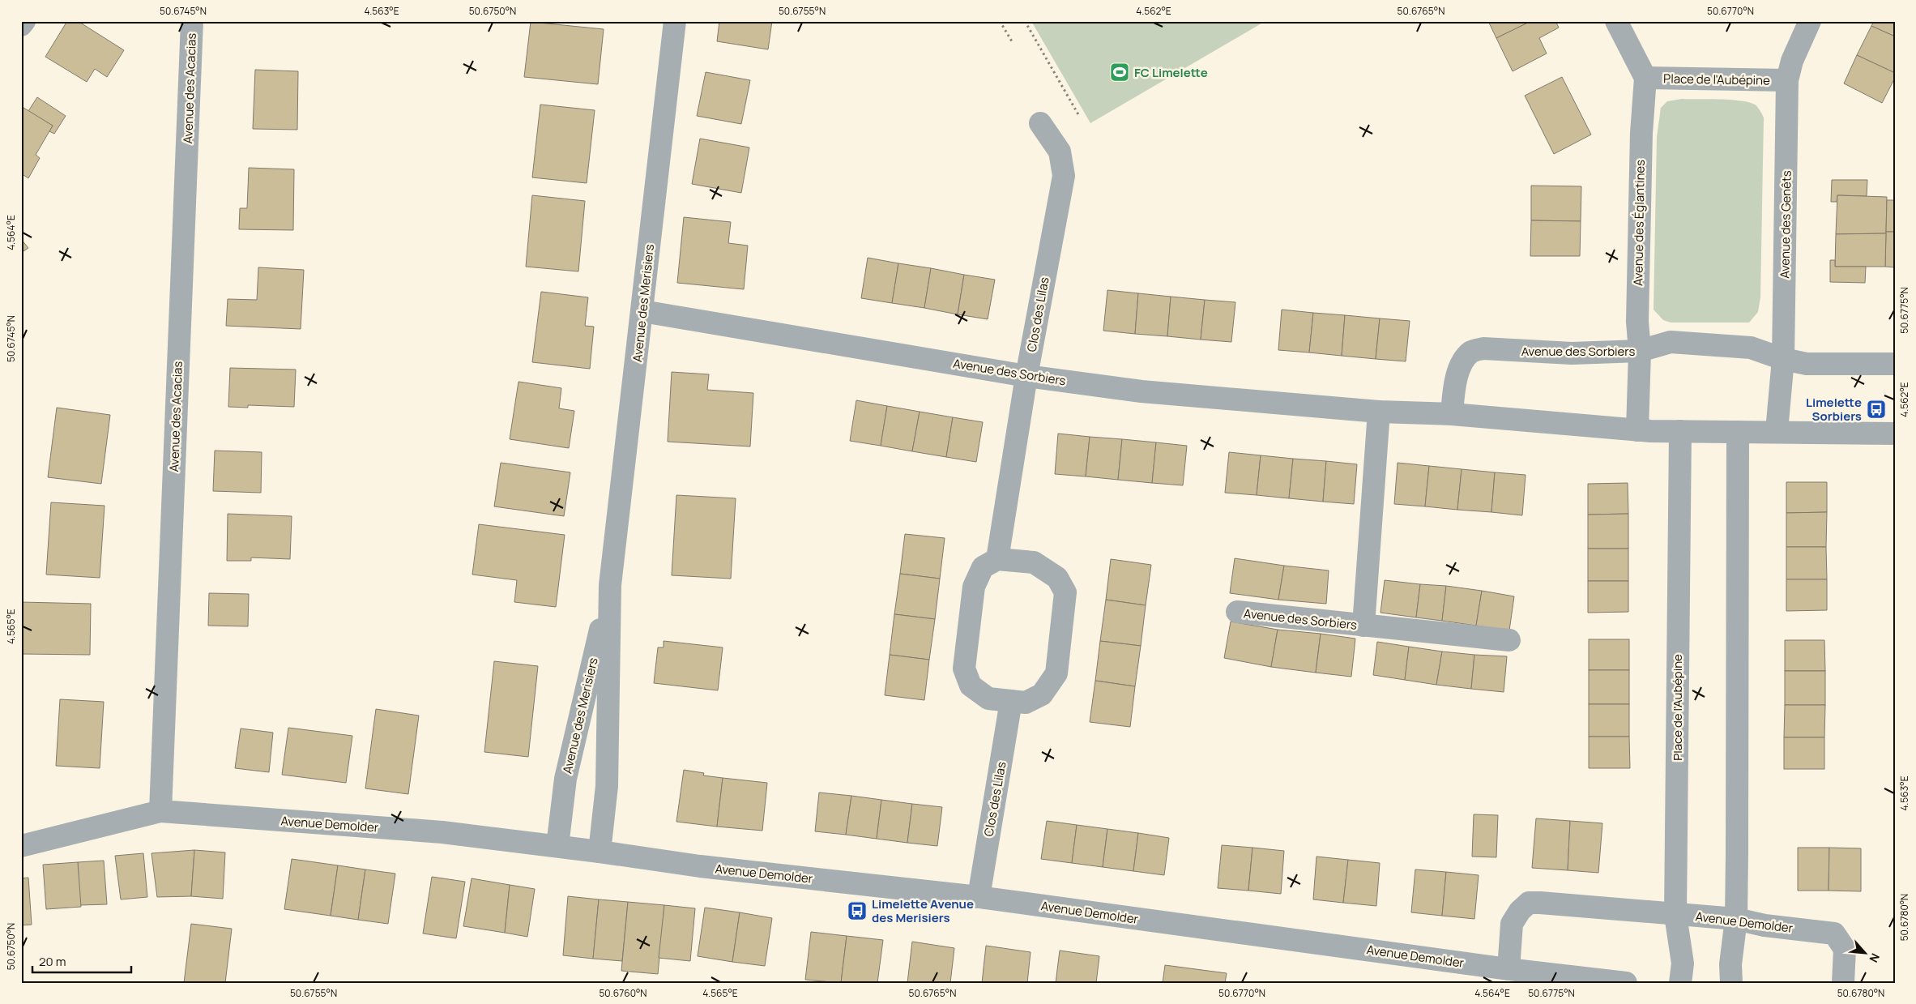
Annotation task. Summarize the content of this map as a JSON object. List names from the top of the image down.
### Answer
{
  "streets": {
    "street": [
      "Place de l'Aubépine",
      "Avenue des Acacias",
      "Avenue des Églantines",
      "Avenue des Genêts",
      "Avenue des Merisiers",
      "Clos des Lilas",
      "Avenue des Sorbiers",
      "Avenue Demolder"
    ]
  },
  "crossings": [
    ["Place de l'Aubépine", "Avenue des Églantines"],
    ["Place de l'Aubépine", "Avenue des Genêts"],
    ["Place de l'Aubépine", "Avenue des Sorbiers"],
    ["Place de l'Aubépine", "Avenue Demolder"],
    ["Avenue des Acacias", "Avenue Demolder"],
    ["Avenue des Églantines", "Avenue des Sorbiers"],
    ["Avenue des Genêts", "Avenue des Sorbiers"],
    ["Avenue des Merisiers", "Avenue des Sorbiers"],
    ["Avenue des Merisiers", "Avenue Demolder"],
    ["Clos des Lilas", "Avenue des Sorbiers"],
    ["Clos des Lilas", "Avenue Demolder"]
  ],
  "places": {
    "sports": ["FC Limelette"],
    "bus stop": ["Limelette Sorbiers", "Limelette Avenue des Merisiers"]
  },
  "scale_bar": "20 m",
  "north": "bottom right",
  "coordinates": [
    "50.6745°N",
    "4.563°E",
    "50.6750°N",
    "50.6755°N",
    "4.562°E",
    "50.6765°N",
    "50.6770°N",
    "4.564°E",
    "50.6775°N",
    "4.565°E",
    "50.6780°N",
    "50.6760°N"
  ]
}
